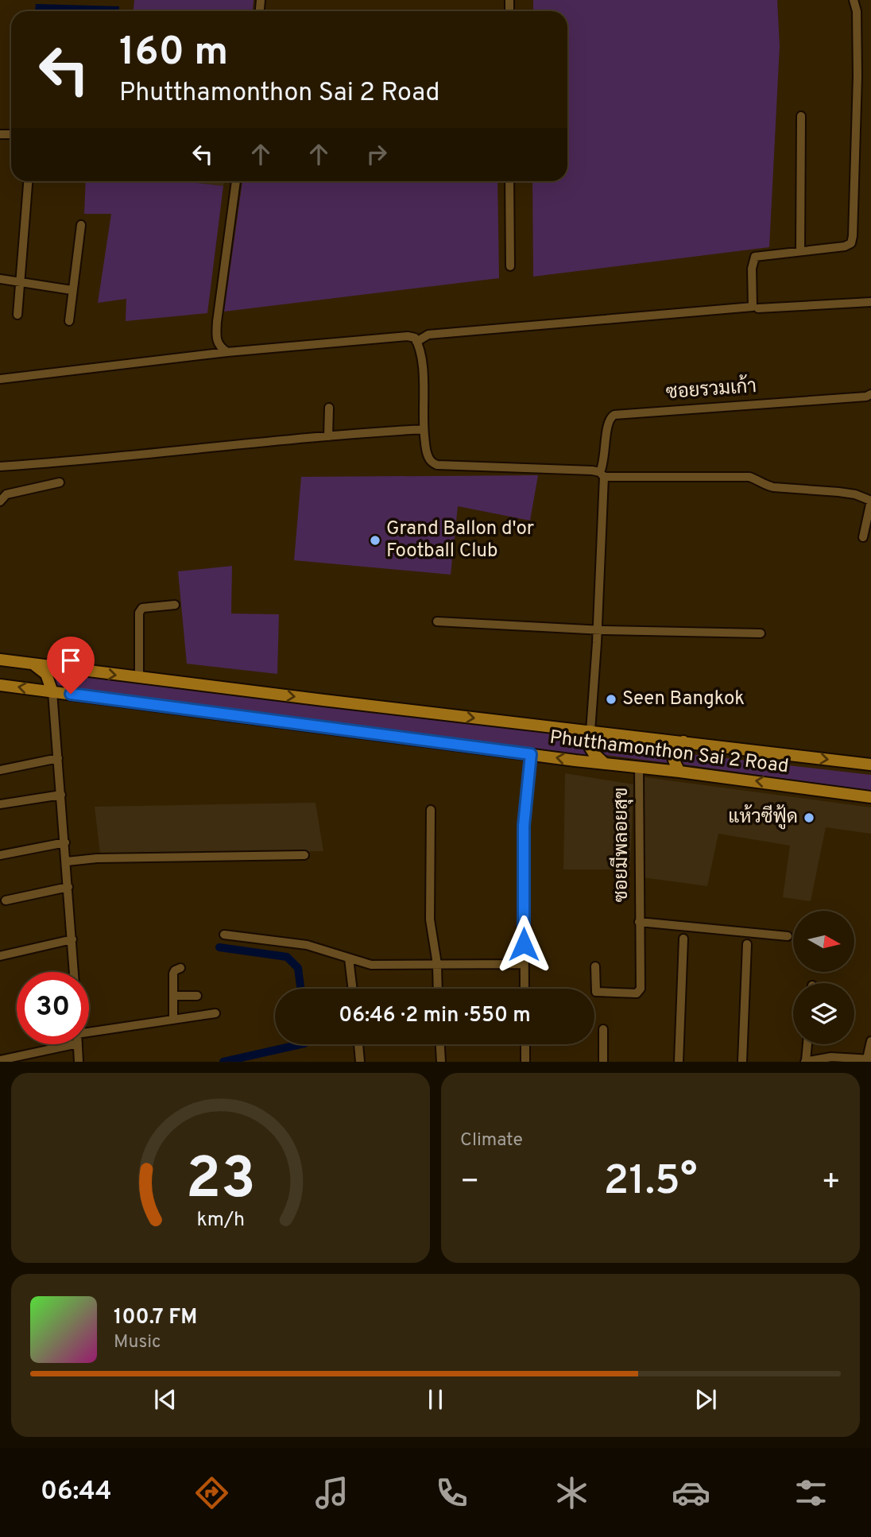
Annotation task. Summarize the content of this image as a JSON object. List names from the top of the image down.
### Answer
{
  "streets": {
    "main road": ["Phutthamonthon Sai 2 Road"],
    "street": ["ซอยรวมเก้า", "ซอยมีพลอยสุข"]
  },
  "crossings": [
    ["ซอยรวมเก้า", "Phutthamonthon Sai 2 Road"],
    ["Phutthamonthon Sai 2 Road", "ซอยมีพลอยสุข"]
  ],
  "places": ["Grand Ballon d'or Football Club", "Seen Bangkok", "แห้วซีฟู้ด"],
  "north": "right",
  "page": {
    "turn": ["160 m", "Phutthamonthon Sai 2 Road"],
    "limit": "30",
    "trip": "06:46 · 2 min · 550 m",
    "tile": "Climate",
    "heat": ["−", "21.5°", "+"],
    "song": ["100.7 FM", "Music"],
    "tabs": "06:44",
    "gauge": ["23", "km/h"]
  }
}
